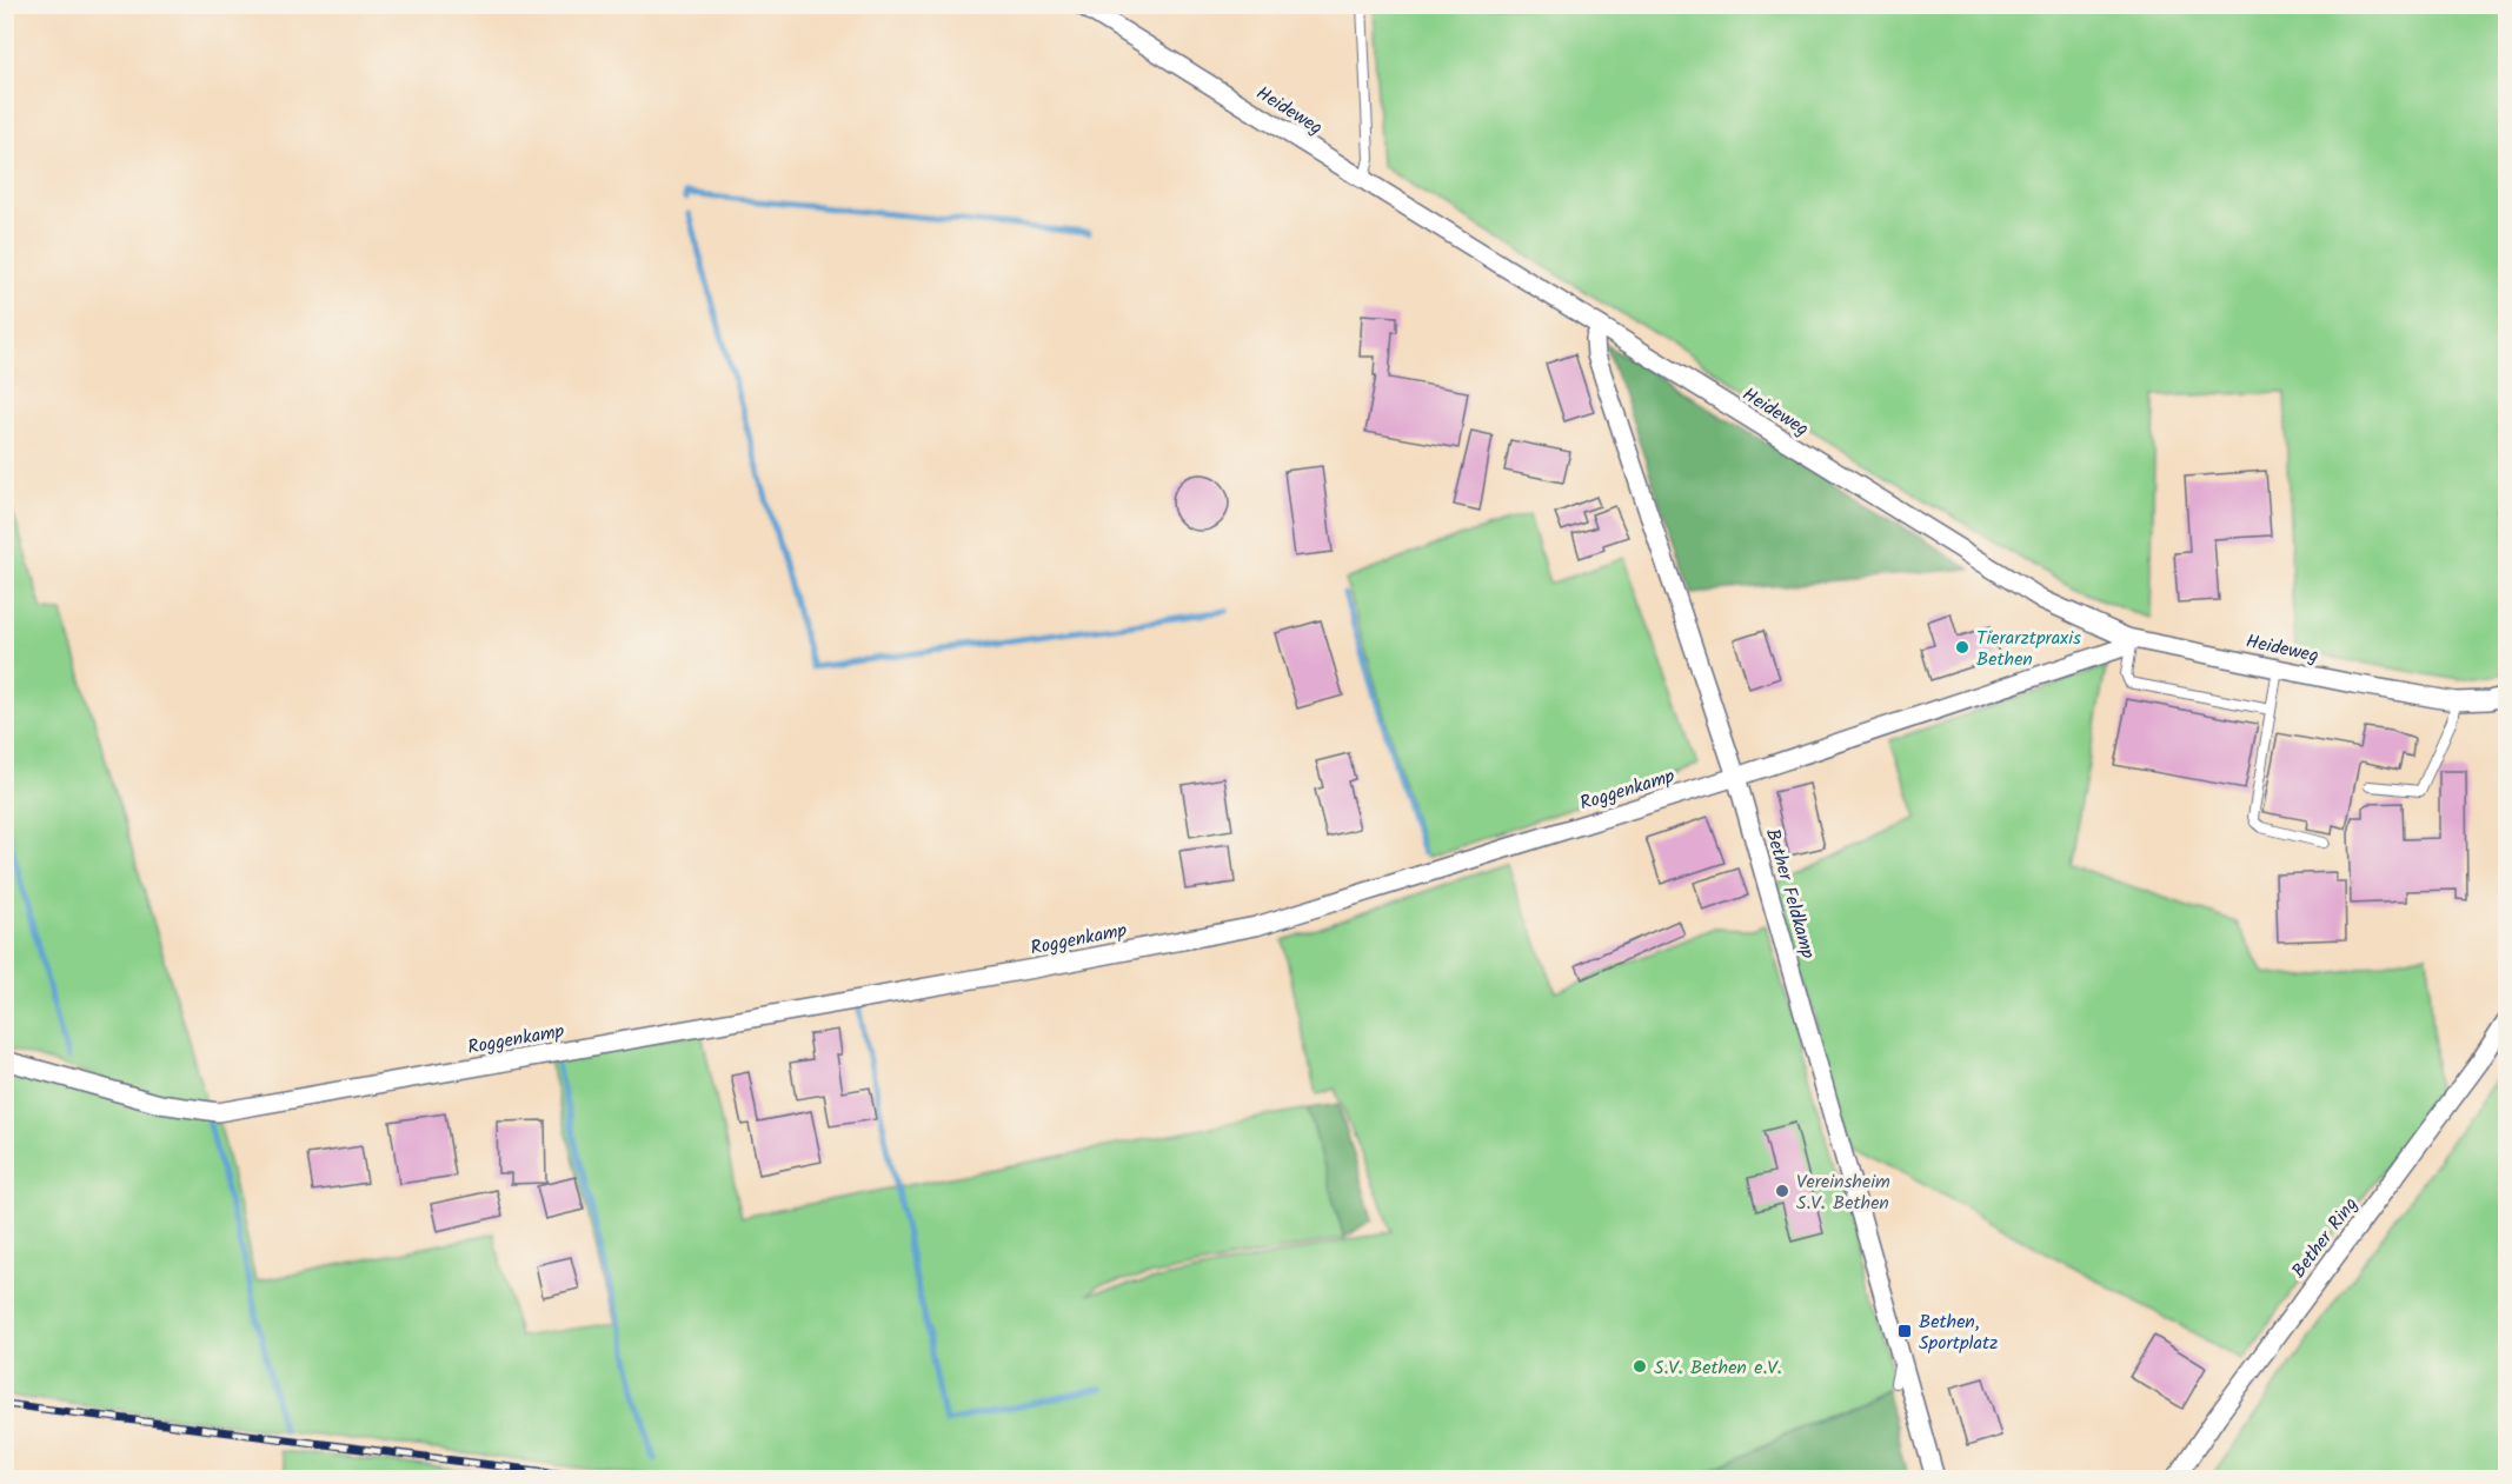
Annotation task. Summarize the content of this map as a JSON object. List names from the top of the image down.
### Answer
{
  "streets": {
    "street": [
      "Heideweg",
      "Roggenkamp",
      "Bether Feldkamp",
      "Bether Ring"
    ]
  },
  "crossings": [
    ["Heideweg", "Roggenkamp"],
    ["Heideweg", "Bether Feldkamp"],
    ["Roggenkamp", "Bether Feldkamp"]
  ],
  "places": {
    "other": ["Tierarztpraxis Bethen", "Vereinsheim S.V. Bethen", "S.V. Bethen e.V."],
    "transit": ["Bethen, Sportplatz"]
  }
}
